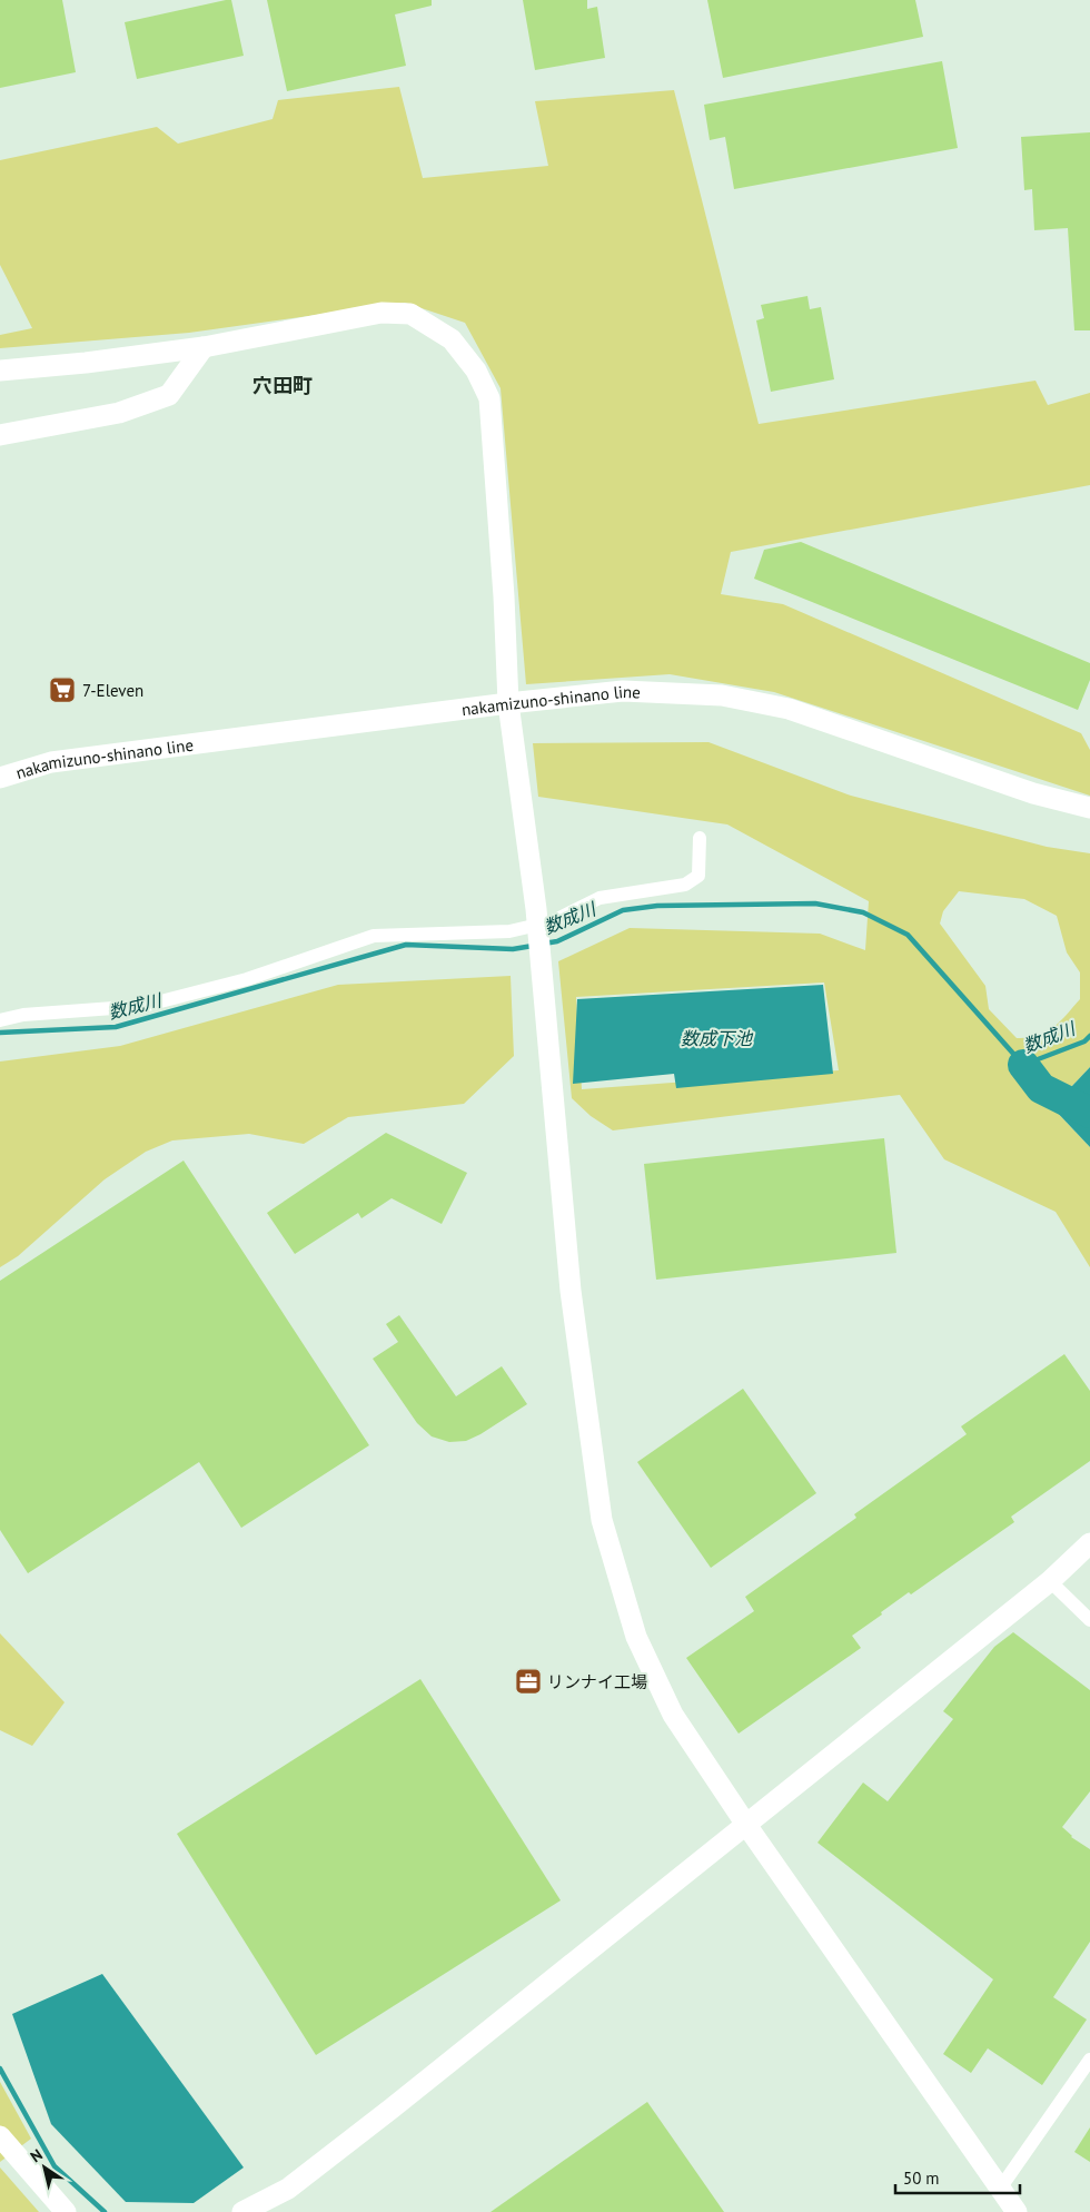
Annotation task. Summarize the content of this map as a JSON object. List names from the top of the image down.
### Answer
{
  "streets": {
    "street": ["nakamizuno-shinano line"]
  },
  "districts": ["穴田町"],
  "water": ["数成川", "数成下池"],
  "places": {
    "supermarket": ["7-Eleven"],
    "office": ["リンナイ工場"]
  },
  "scale_bar": "50 m",
  "north": "top left"
}
